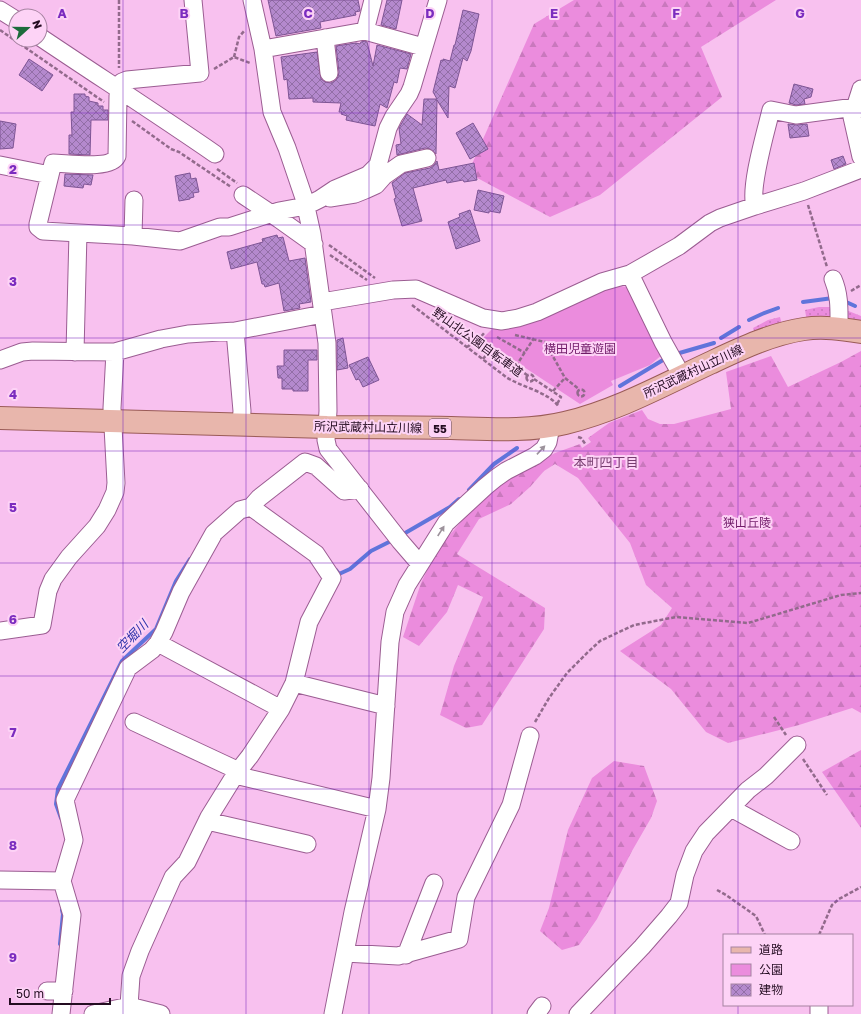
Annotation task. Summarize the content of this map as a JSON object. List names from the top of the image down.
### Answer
{
  "streets": {
    "main road": ["所沢武蔵村山立川線", "55"],
    "path": ["野山北公園自転車道"]
  },
  "crossings": [
    ["野山北公園自転車道", "所沢武蔵村山立川線"]
  ],
  "districts": ["本町四丁目"],
  "water": ["空堀川"],
  "parks": ["横田児童遊園", "狭山丘陵"],
  "legend": ["道路", "公園", "建物"],
  "scale_bar": "50 m",
  "north": "right",
  "grid": {
    "columns": [
      "A",
      "B",
      "C",
      "D",
      "E",
      "F",
      "G"
    ],
    "rows": [
      "2",
      "3",
      "4",
      "5",
      "6",
      "7",
      "8",
      "9"
    ]
  }
}
